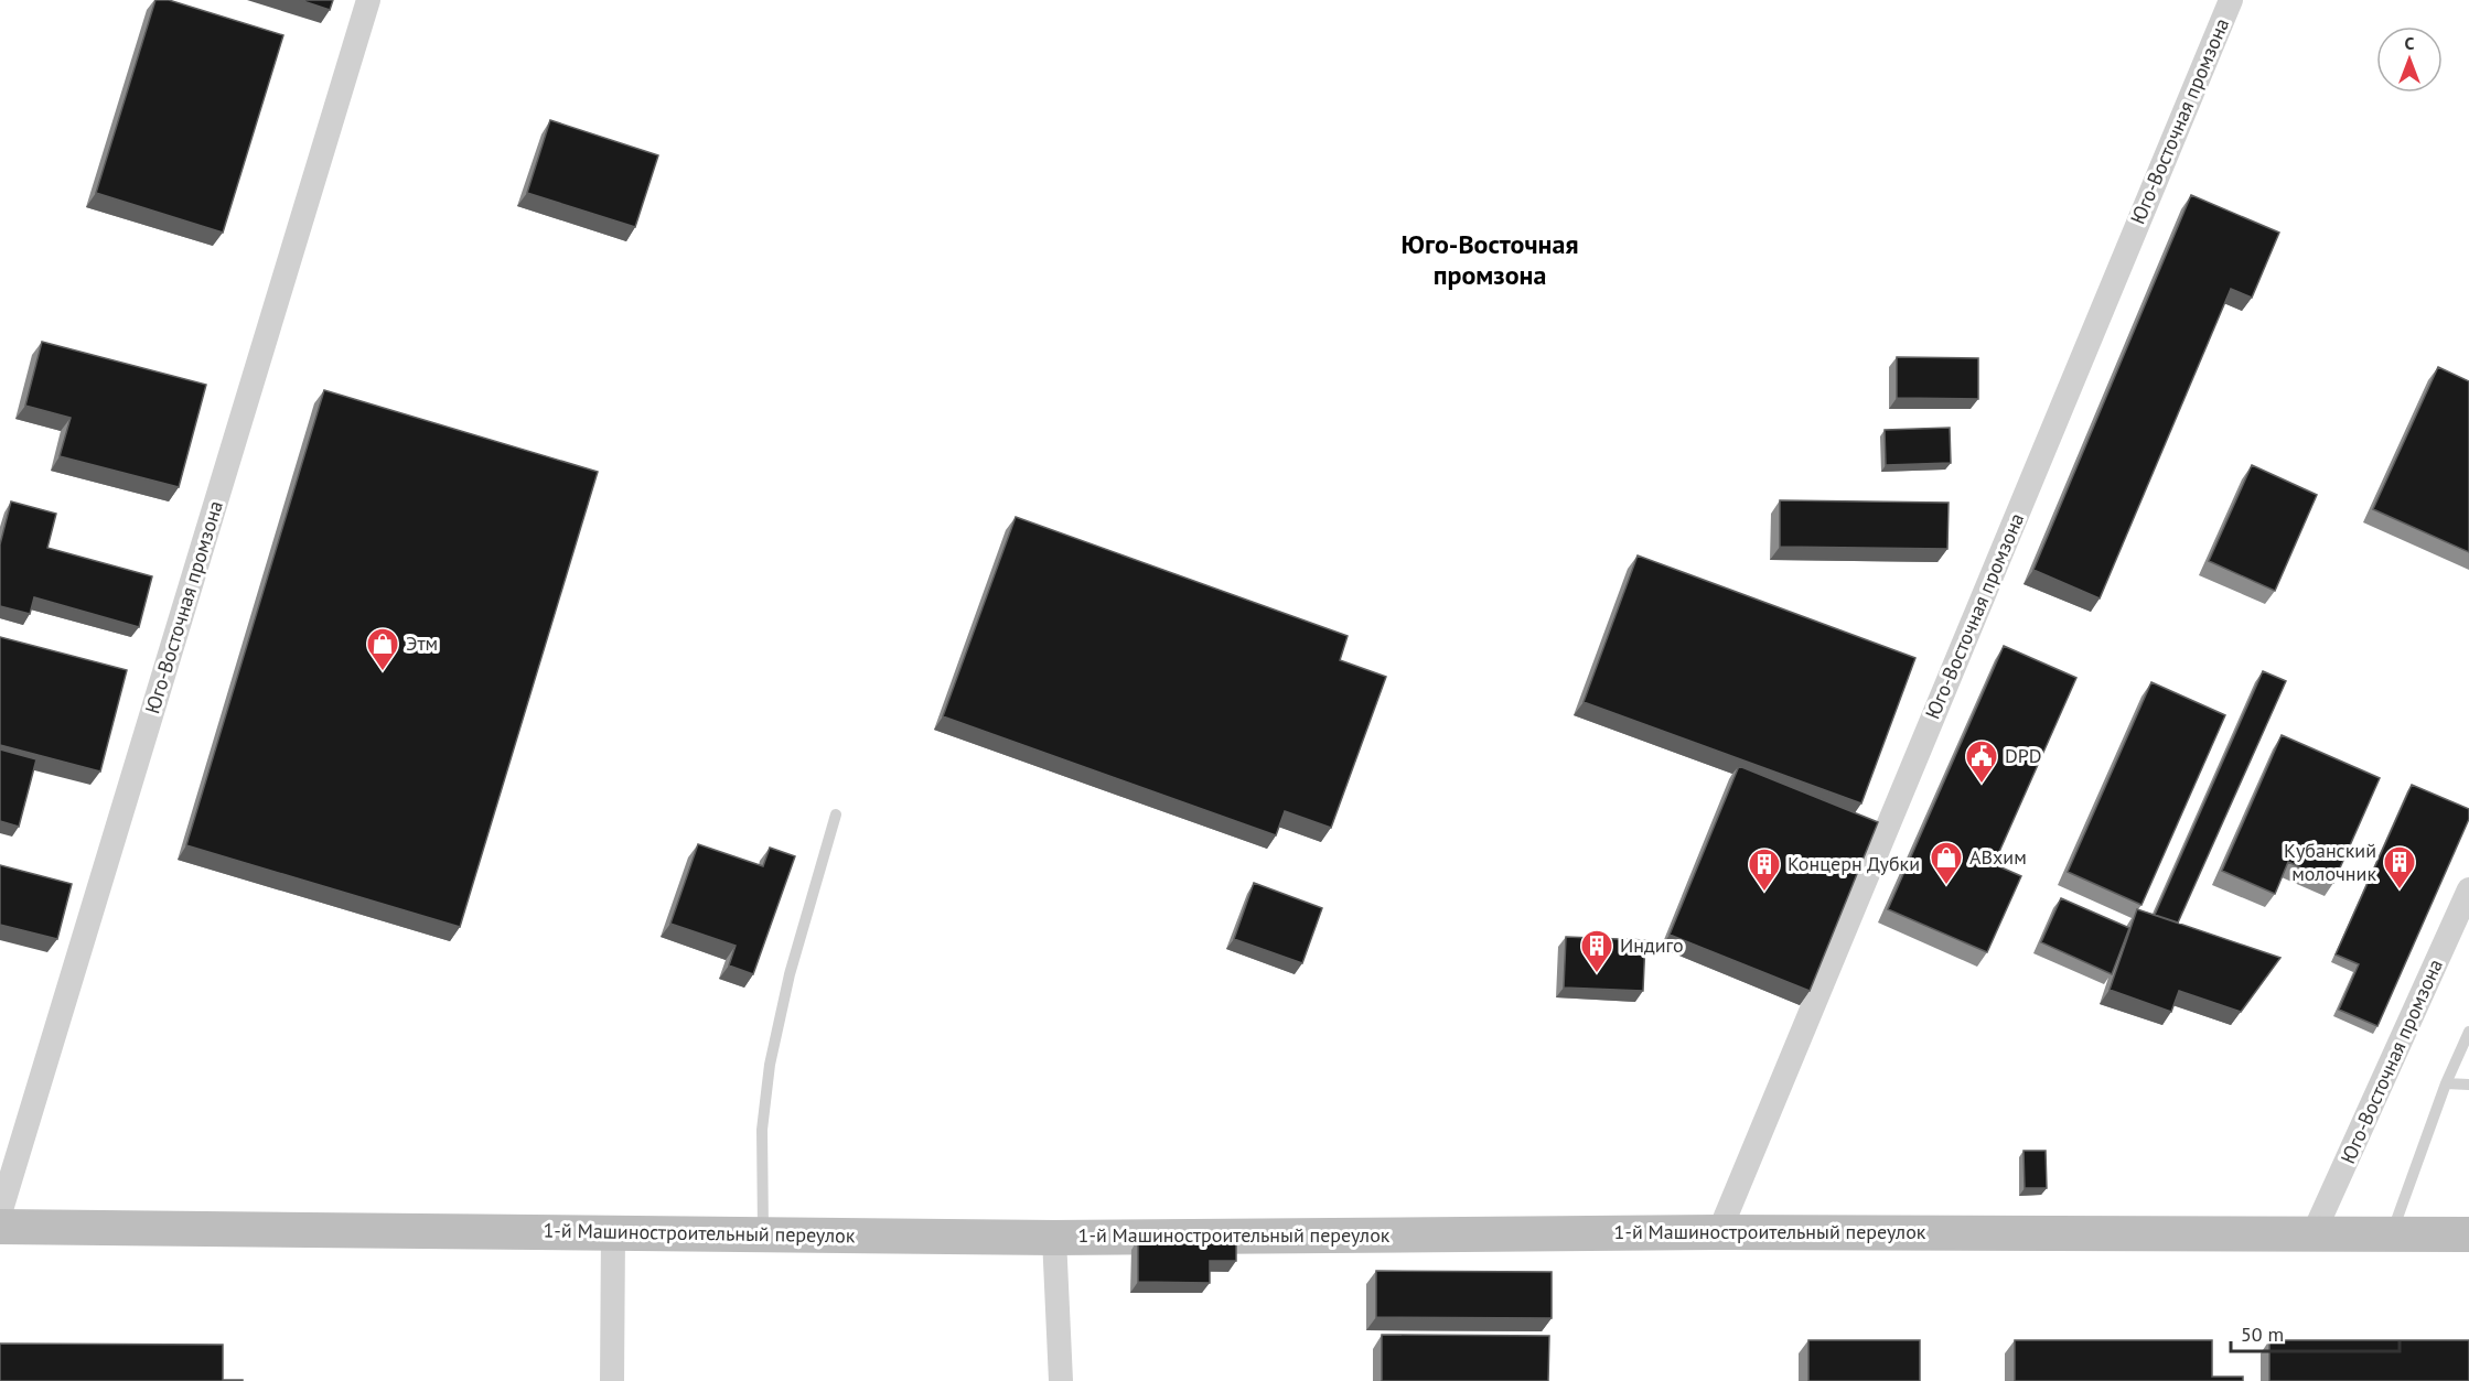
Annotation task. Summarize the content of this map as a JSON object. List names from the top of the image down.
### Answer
{
  "streets": {
    "street": ["Юго-Восточная промзона", "1-й Машиностроительный переулок"]
  },
  "crossings": [
    ["Юго-Восточная промзона", "1-й Машиностроительный переулок"]
  ],
  "districts": ["Юго-Восточная промзона"],
  "places": {
    "shop": ["Этм", "АВхим"],
    "public building": ["DPD"],
    "building": ["Кубанский молочник", "Концерн Дубки", "Индиго"]
  },
  "scale_bar": "50 m",
  "north": "top"
}
